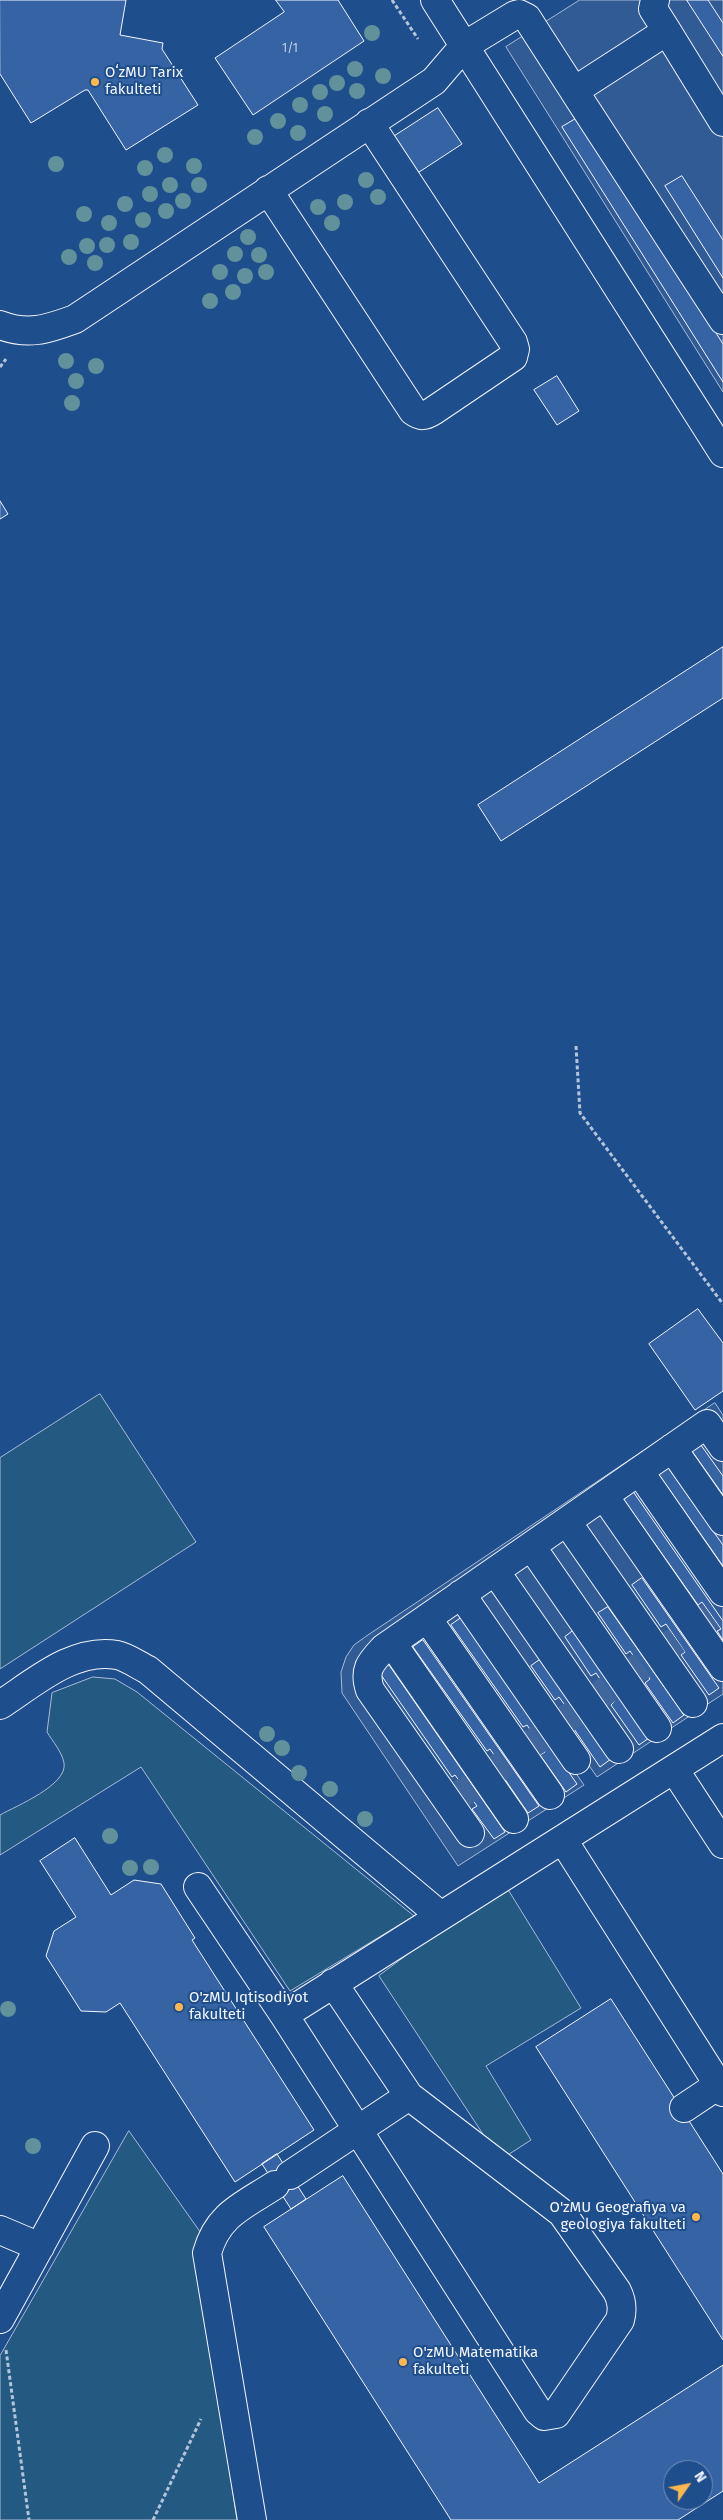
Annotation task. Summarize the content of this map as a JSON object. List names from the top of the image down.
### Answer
{
  "places": [
    "OʻzMU Tarix fakulteti",
    "O'zMU Iqtisodiyot fakulteti",
    "O'zMU Geografiya va geologiya fakulteti",
    "O'zMU Matematika fakulteti"
  ],
  "house_numbers": ["1/1"],
  "north": "top right"
}
